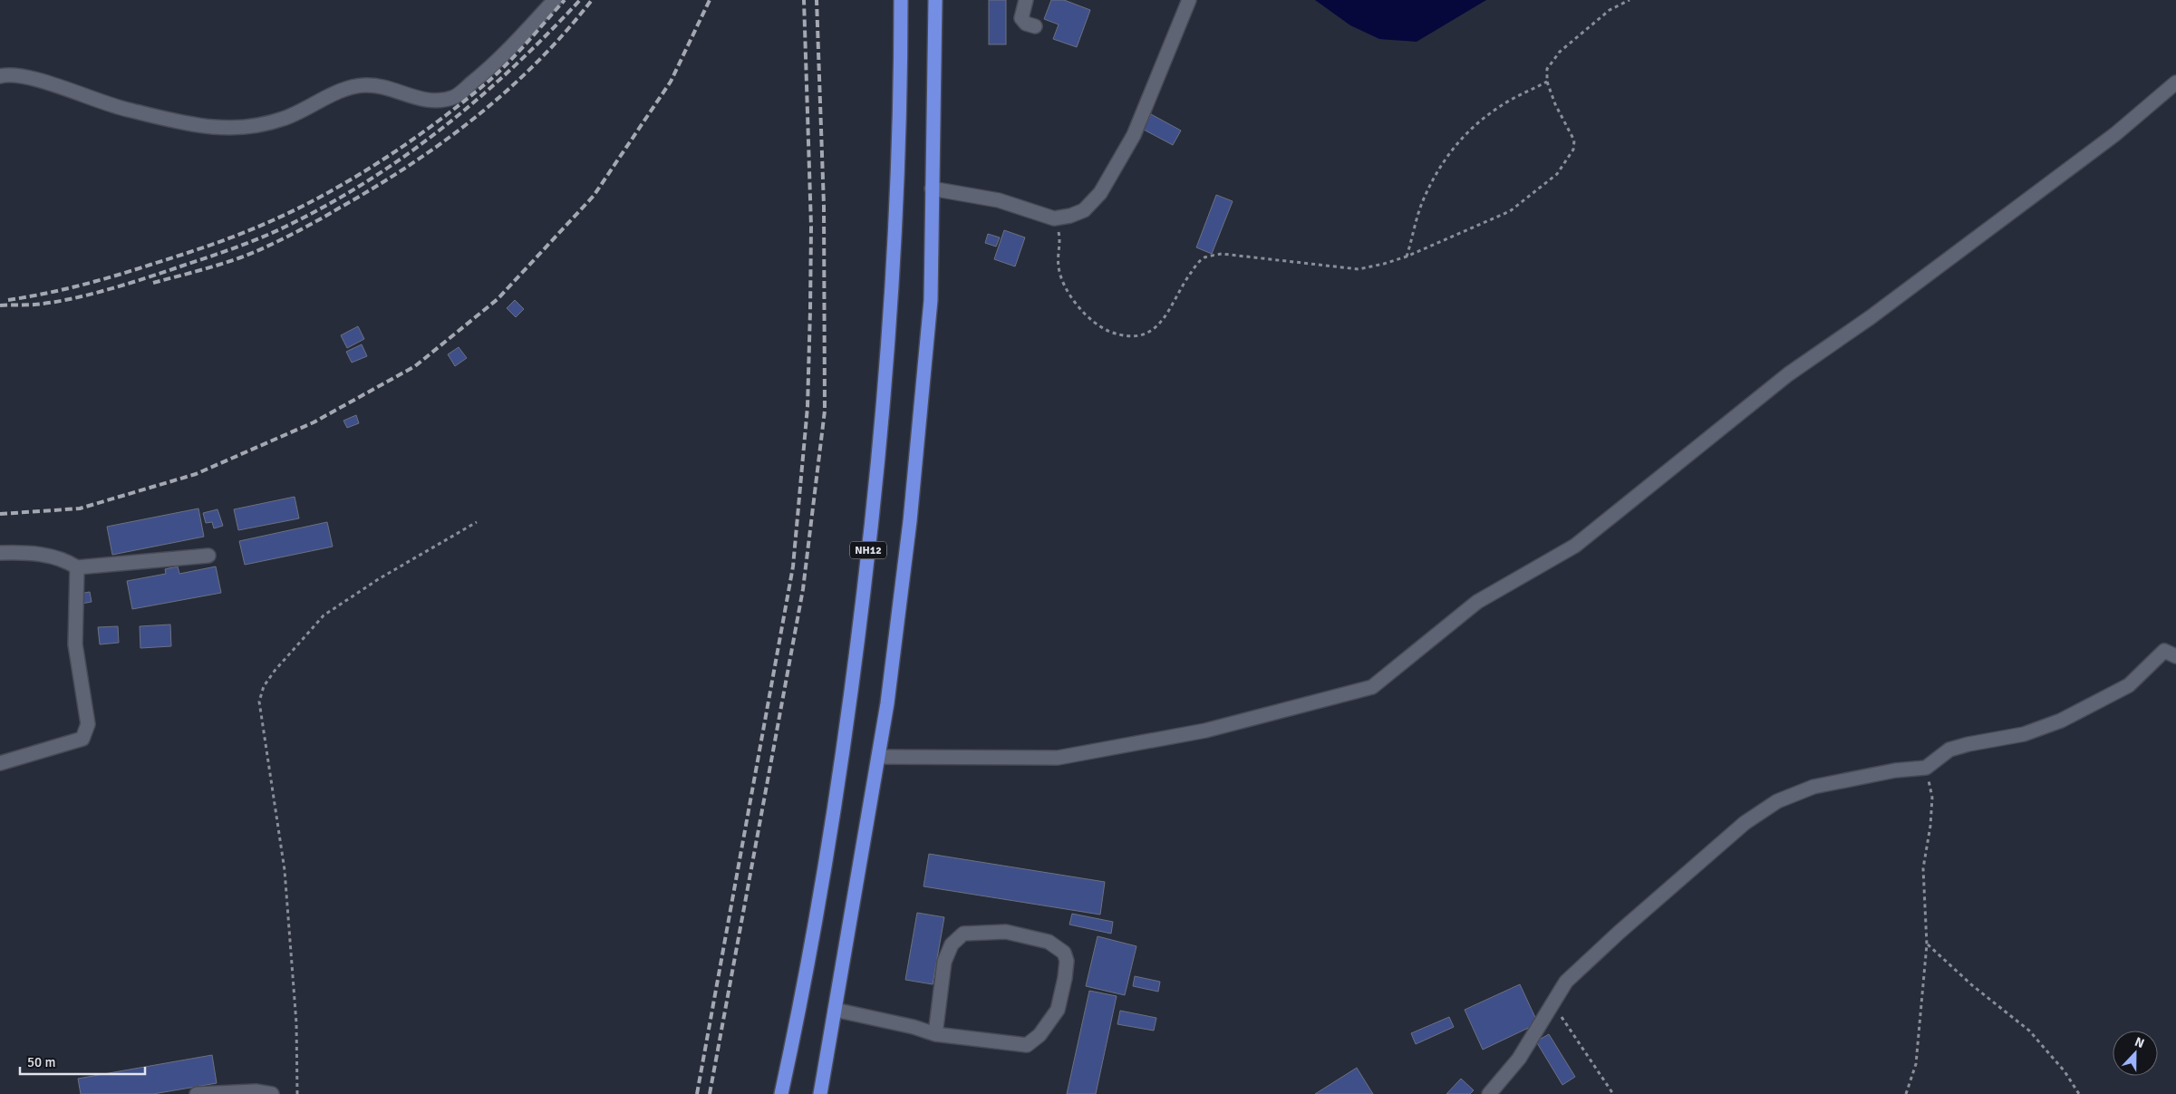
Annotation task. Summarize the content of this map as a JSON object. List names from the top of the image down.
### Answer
{
  "streets": {
    "highway": ["NH12"]
  },
  "scale_bar": "50 m",
  "north": "top"
}
